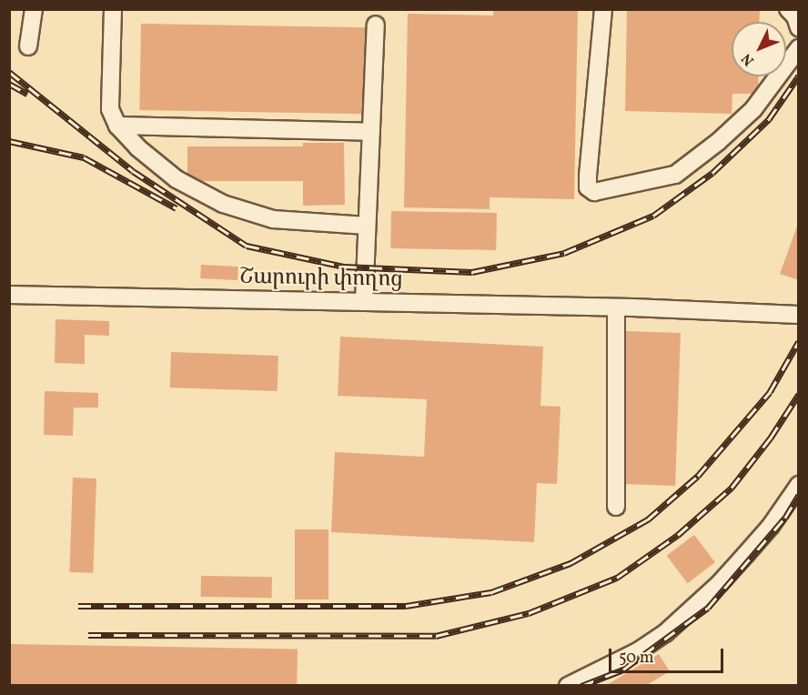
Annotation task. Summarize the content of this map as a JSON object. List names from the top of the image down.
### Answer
{
  "streets": {
    "street": ["Շարուրի փողոց"]
  },
  "scale_bar": "50 m",
  "north": "bottom left"
}
